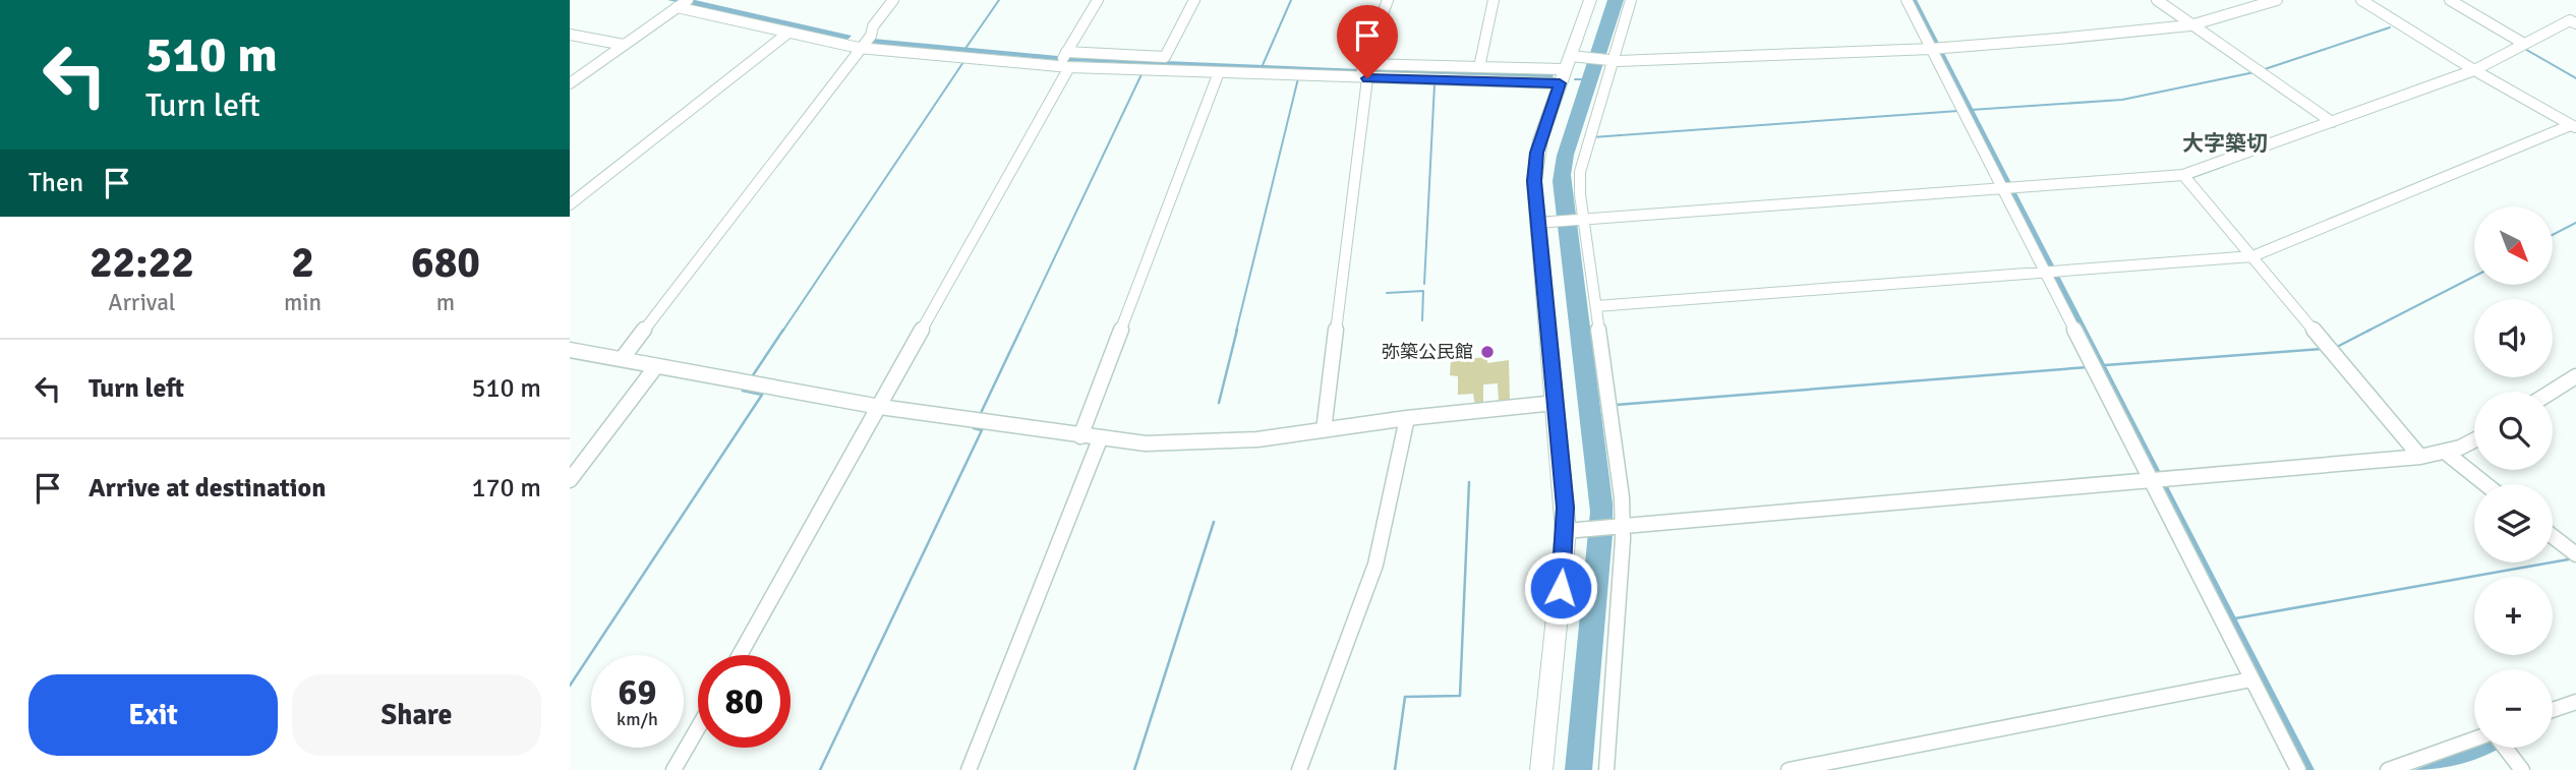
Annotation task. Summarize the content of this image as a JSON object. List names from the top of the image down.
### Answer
{
  "districts": ["大字築切"],
  "places": ["弥築公民館"],
  "north": "bottom right",
  "page": {
    "turn": ["510 m", "Turn left"],
    "then": "Then",
    "map_buttons": ["+", "−"],
    "eta": [
      "22:22",
      "Arrival",
      "2",
      "min",
      "680",
      "m"
    ],
    "list": [
      {
        "name": "Turn left",
        "value": "510 m"
      },
      {
        "name": "Arrive at destination",
        "value": "170 m"
      }
    ],
    "speed": "69 km/h",
    "limit": "80",
    "buttons": ["Exit", "Share"]
  }
}
